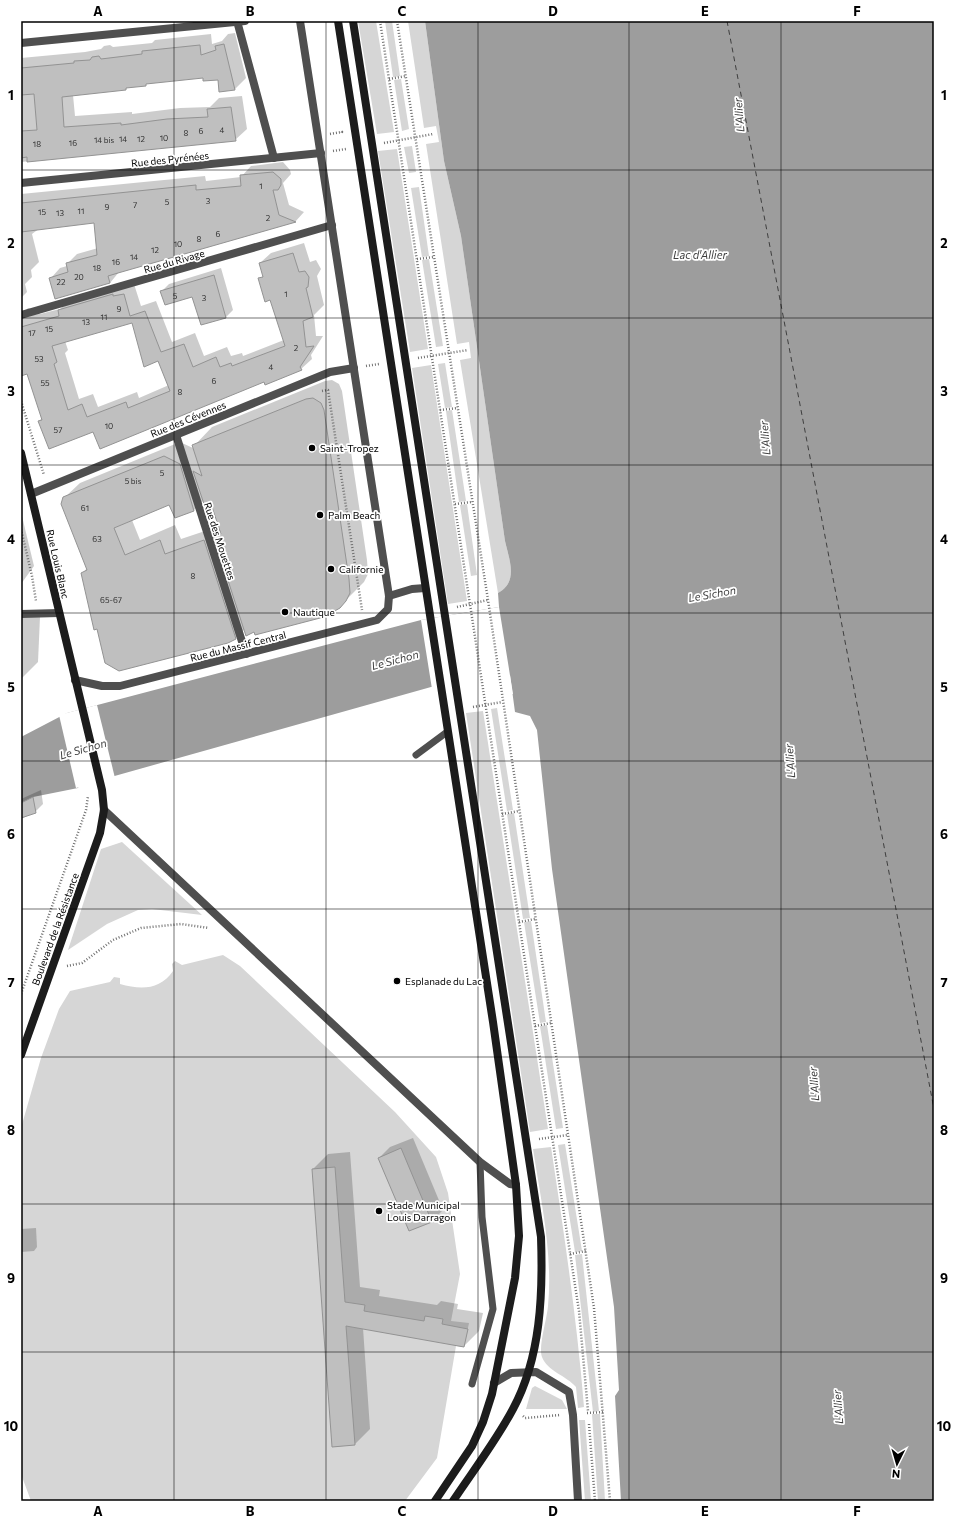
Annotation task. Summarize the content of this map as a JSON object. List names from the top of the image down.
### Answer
{
  "streets": {
    "main road": ["Rue Louis Blanc", "Boulevard de la Résistance"],
    "street": [
      "Rue des Pyrénées",
      "Rue du Rivage",
      "Rue des Cévennes",
      "Rue des Mouettes",
      "Rue du Massif Central"
    ]
  },
  "crossings": [
    ["Rue des Cévennes", "Rue des Mouettes"],
    ["Rue des Cévennes", "Rue Louis Blanc"],
    ["Rue des Mouettes", "Rue du Massif Central"],
    ["Rue Louis Blanc", "Rue du Massif Central"],
    ["Rue Louis Blanc", "Boulevard de la Résistance"]
  ],
  "water": ["L'Allier", "Lac d'Allier", "Le Sichon"],
  "places": [
    "Saint-Tropez",
    "Palm Beach",
    "Californie",
    "Nautique",
    "Esplanade du Lac",
    "Stade Municipal Louis Darragon"
  ],
  "house_numbers": [
    "4",
    "6",
    "8",
    "10",
    "14",
    "12",
    "14 bis",
    "16",
    "18",
    "1",
    "3",
    "5",
    "7",
    "9",
    "11",
    "15",
    "13",
    "2",
    "6",
    "8",
    "10",
    "12",
    "14",
    "16",
    "18",
    "20",
    "22",
    "1",
    "5",
    "3",
    "9",
    "11",
    "13",
    "15",
    "17",
    "2",
    "53",
    "4",
    "6",
    "55",
    "8",
    "10",
    "57",
    "5",
    "5 bis",
    "61",
    "63",
    "8",
    "65-67"
  ],
  "north": "bottom",
  "grid": {
    "columns": [
      "A",
      "B",
      "C",
      "D",
      "E",
      "F"
    ],
    "rows": [
      "1",
      "2",
      "3",
      "4",
      "5",
      "6",
      "7",
      "8",
      "9",
      "10"
    ]
  }
}
